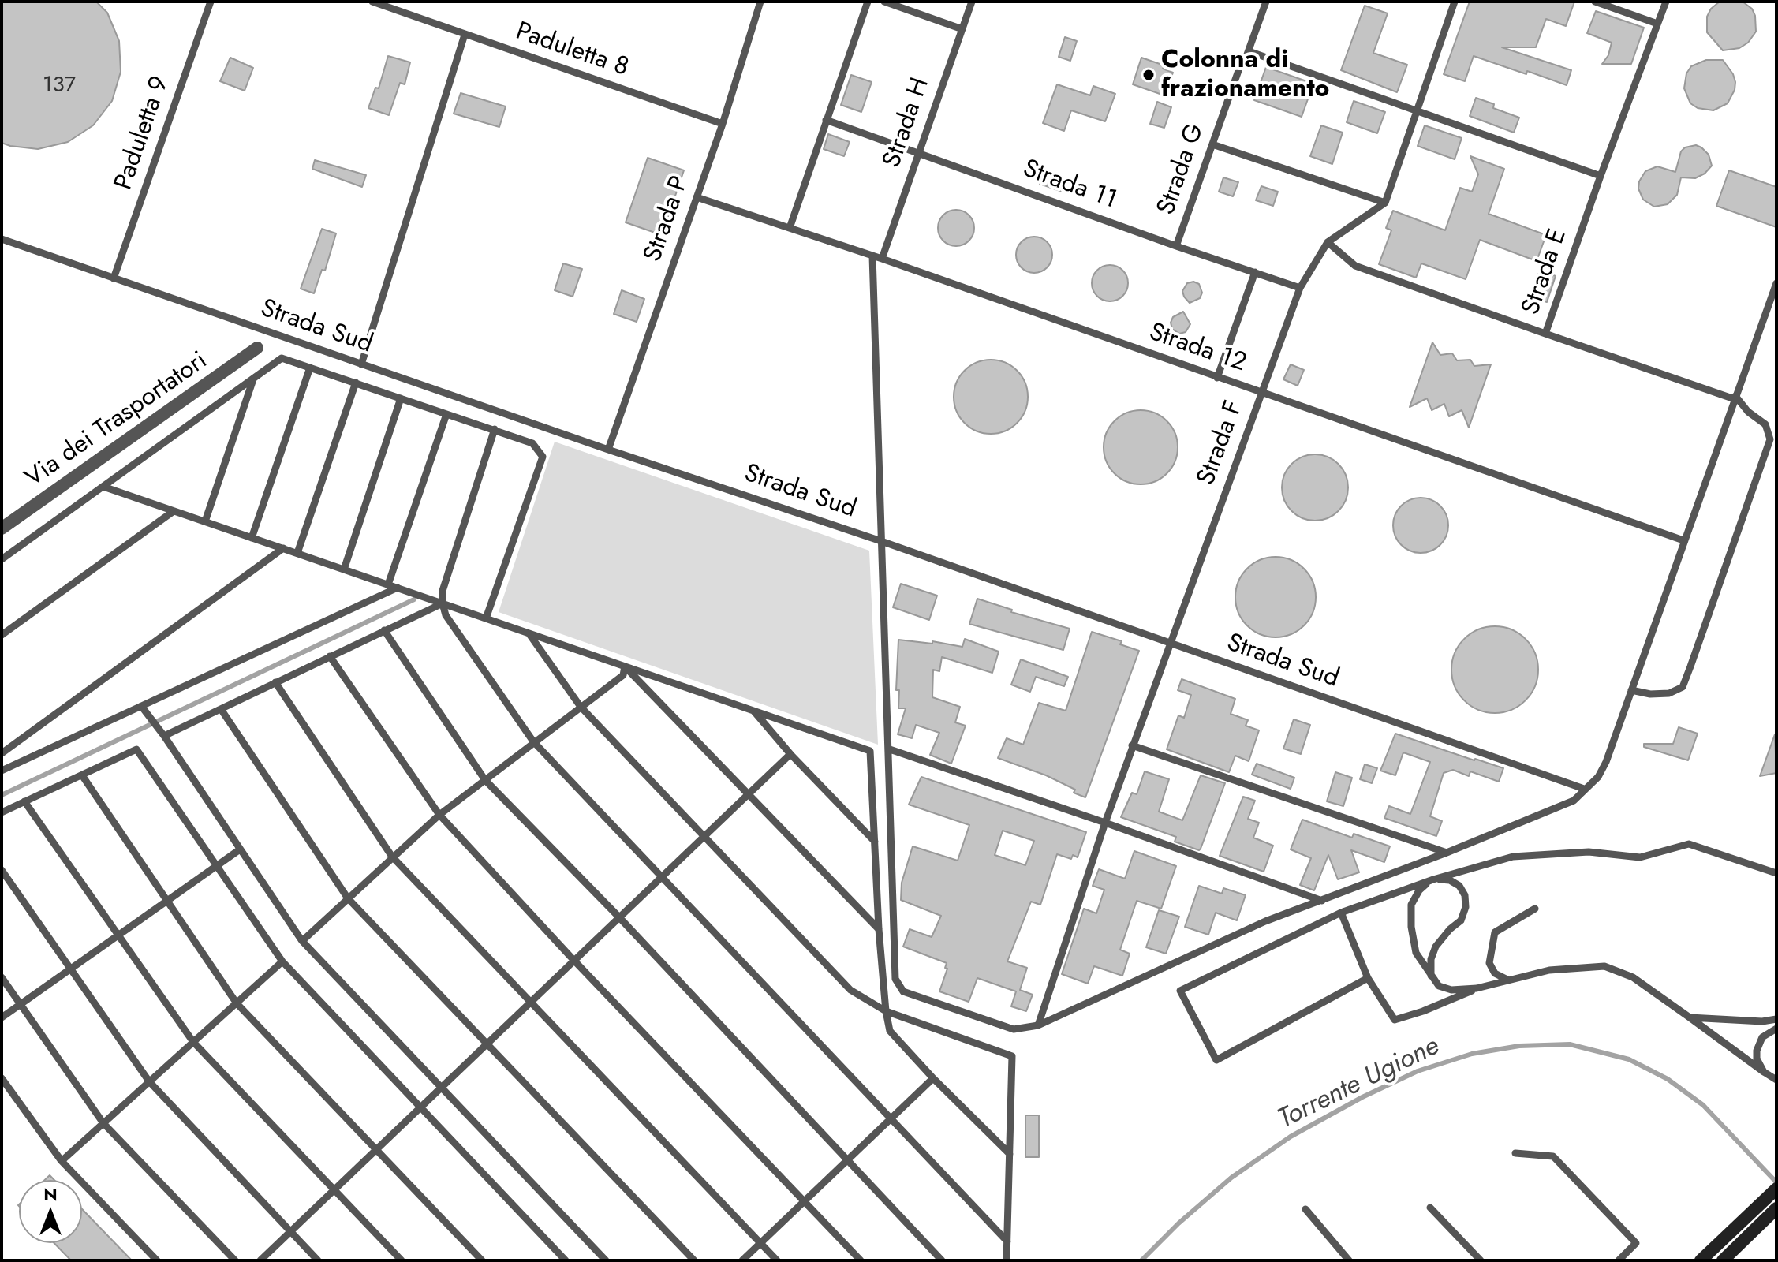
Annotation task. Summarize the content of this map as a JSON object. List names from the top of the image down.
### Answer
{
  "streets": {
    "street": ["Via dei Trasportatori"],
    "lane": [
      "Paduletta 8",
      "Strada H",
      "Paduletta 9",
      "Strada G",
      "Strada 11",
      "Strada P",
      "Strada E",
      "Strada Sud",
      "Strada 12",
      "Strada F"
    ]
  },
  "crossings": [
    ["Paduletta 8", "Strada P"],
    ["Strada H", "Strada 11"],
    ["Strada H", "Strada 12"],
    ["Paduletta 9", "Strada Sud"],
    ["Strada G", "Strada 11"],
    ["Strada 11", "Strada F"],
    ["Strada P", "Strada Sud"],
    ["Strada P", "Strada 12"],
    ["Strada E", "Strada F"],
    ["Strada Sud", "Strada F"],
    ["Strada 12", "Strada F"]
  ],
  "water": ["Torrente Ugione"],
  "places": ["Colonna di frazionamento"],
  "house_numbers": ["137"],
  "north": "top"
}
